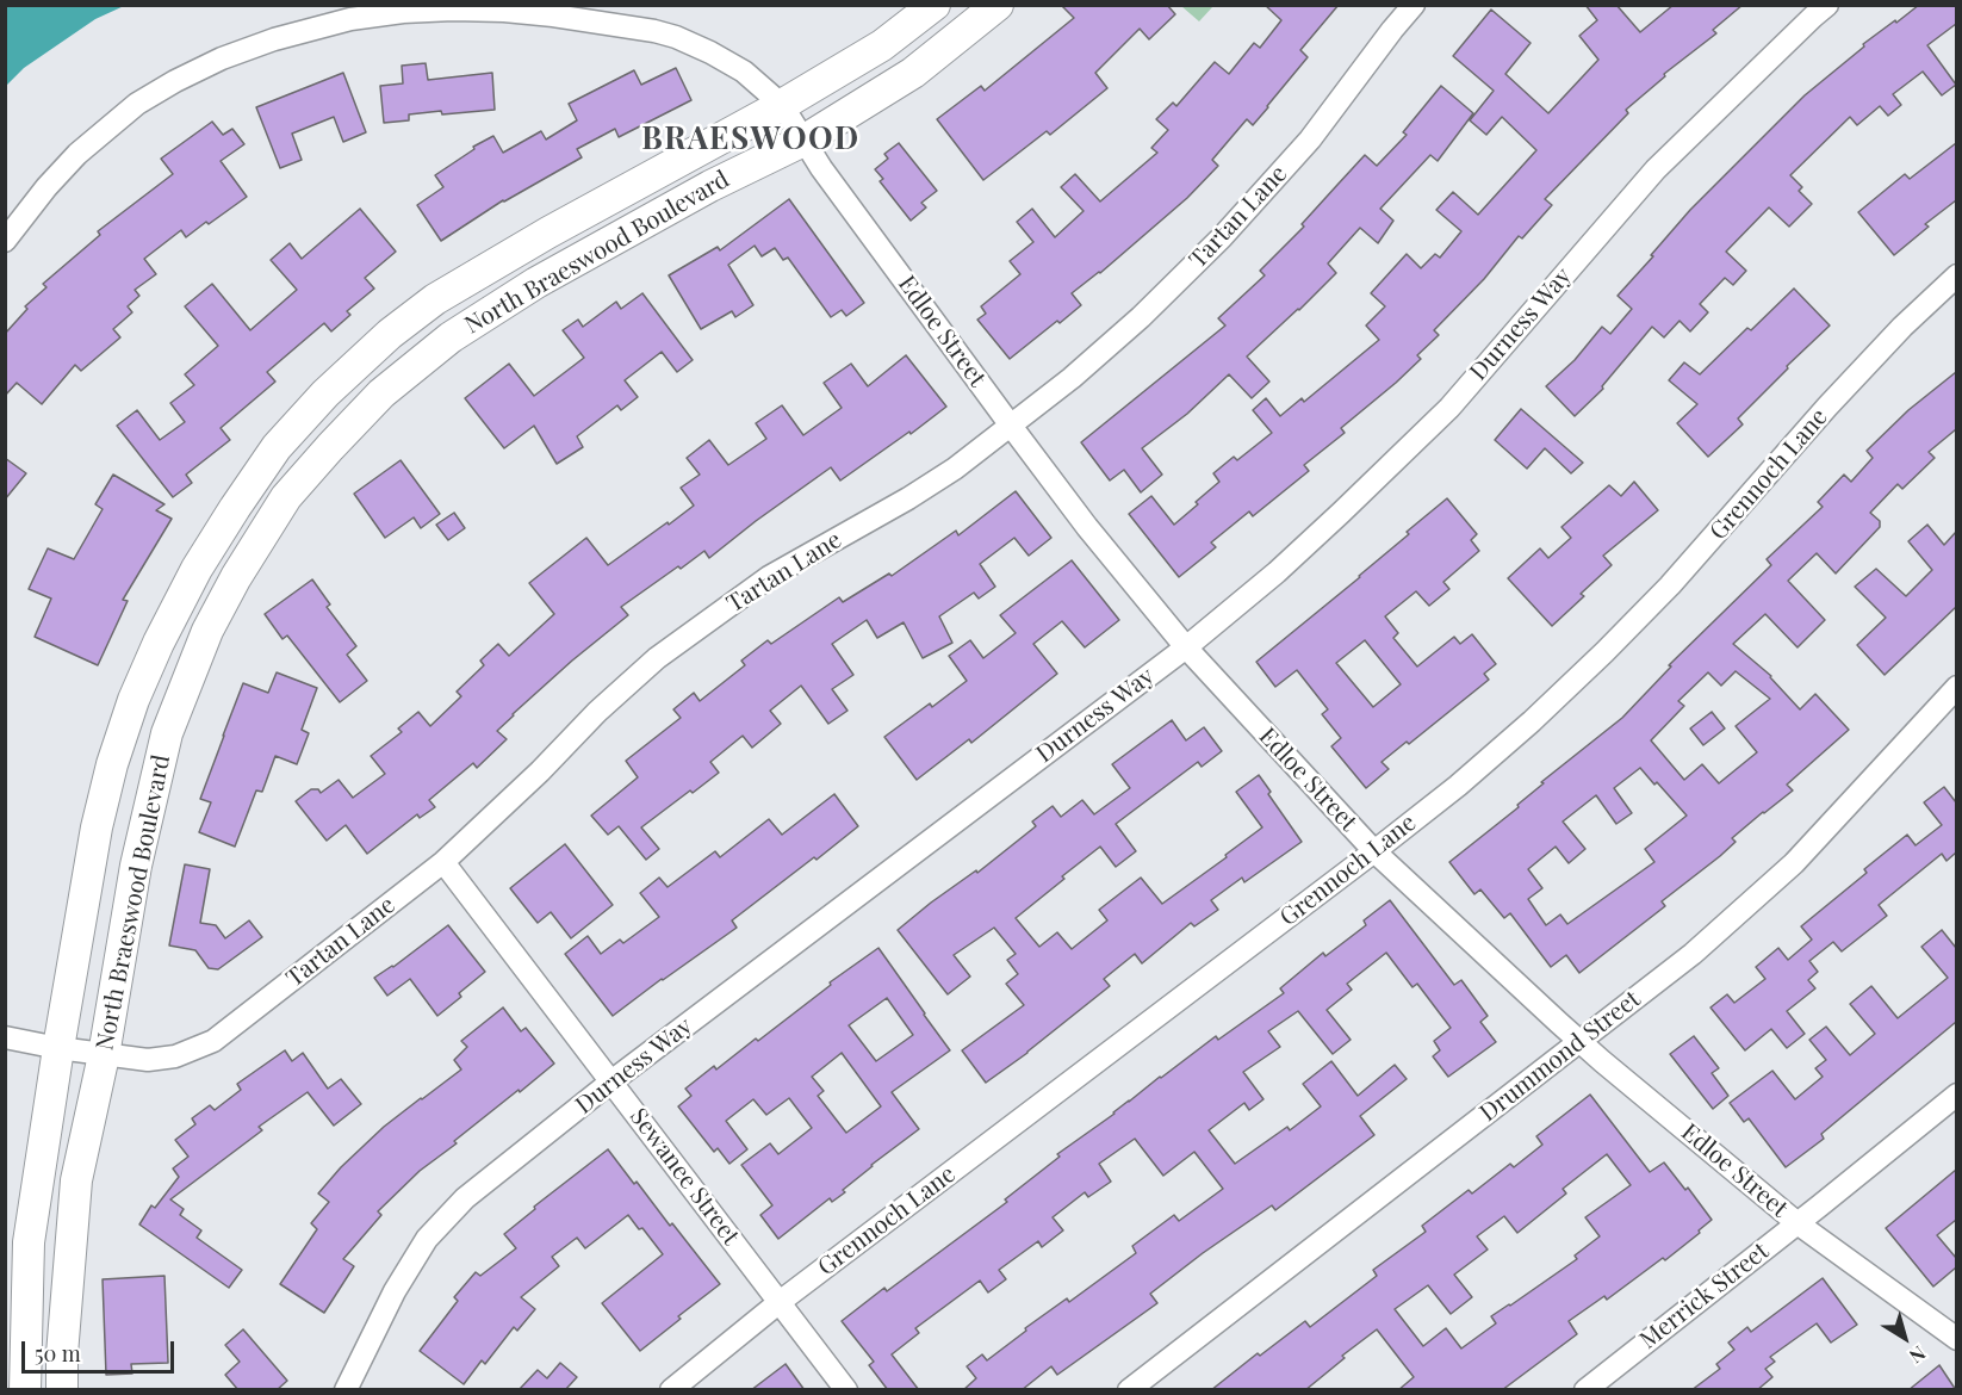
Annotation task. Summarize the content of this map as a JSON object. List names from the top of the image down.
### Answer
{
  "streets": {
    "main road": ["North Braeswood Boulevard"],
    "street": [
      "Tartan Lane",
      "Durness Way",
      "Edloe Street",
      "Grennoch Lane",
      "Drummond Street",
      "Sewanee Street",
      "Merrick Street"
    ]
  },
  "crossings": [
    ["Tartan Lane", "North Braeswood Boulevard"],
    ["Tartan Lane", "Edloe Street"],
    ["Tartan Lane", "Sewanee Street"],
    ["North Braeswood Boulevard", "Edloe Street"],
    ["Durness Way", "Edloe Street"],
    ["Durness Way", "Sewanee Street"],
    ["Edloe Street", "Grennoch Lane"],
    ["Edloe Street", "Drummond Street"],
    ["Edloe Street", "Merrick Street"],
    ["Grennoch Lane", "Sewanee Street"]
  ],
  "districts": ["BRAESWOOD"],
  "scale_bar": "50 m",
  "north": "bottom right"
}
